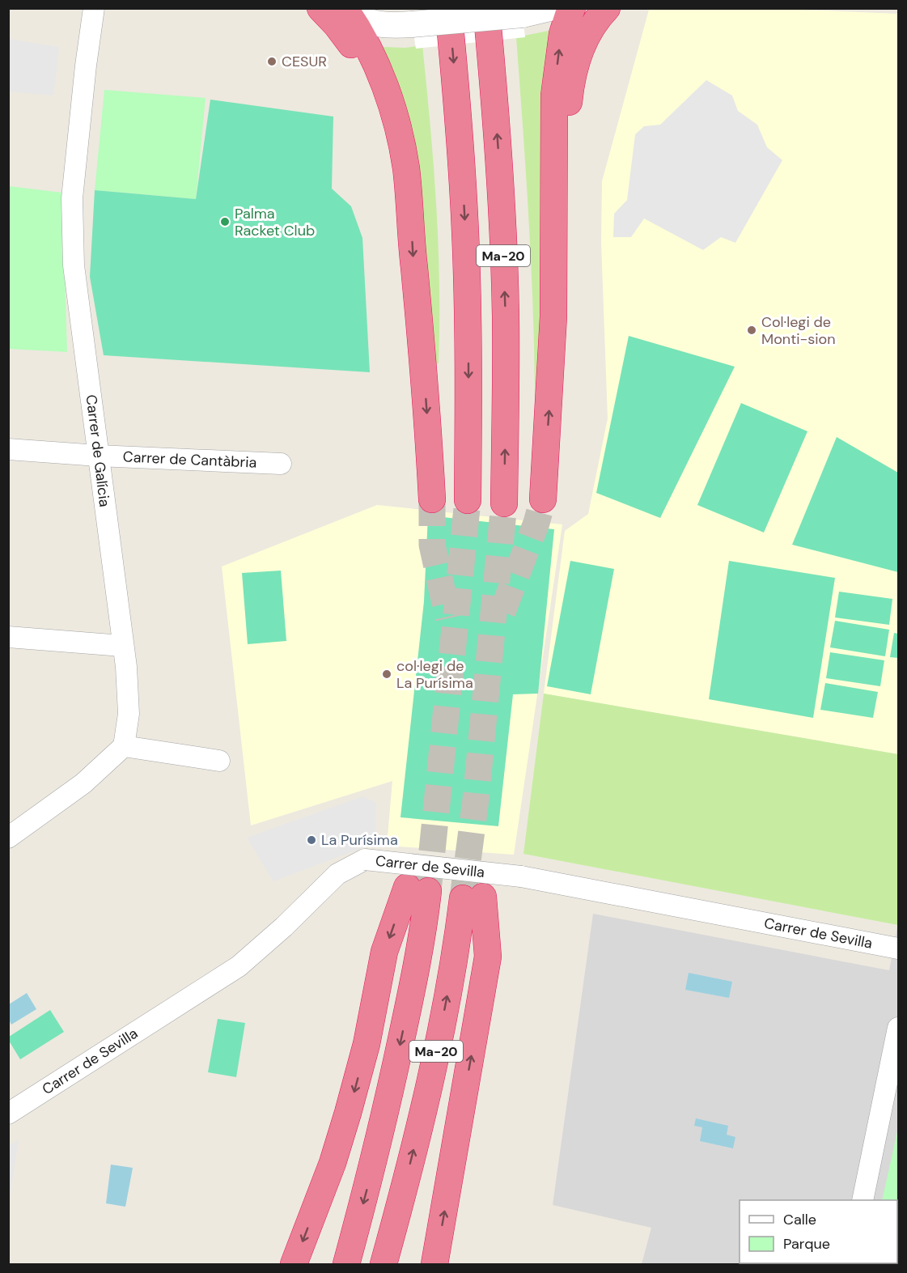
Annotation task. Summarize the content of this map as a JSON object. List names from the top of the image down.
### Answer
{
  "streets": {
    "highway": ["Ma-20"],
    "street": ["Carrer de Galícia", "Carrer de Cantàbria", "Carrer de Sevilla"]
  },
  "crossings": [
    ["Carrer de Galícia", "Carrer de Cantàbria"]
  ],
  "places": [
    "CESUR",
    "Palma Racket Club",
    "Col·legi de Monti-sion",
    "col·legi de La Purísima",
    "La Purísima"
  ],
  "legend": ["Calle", "Parque"]
}
